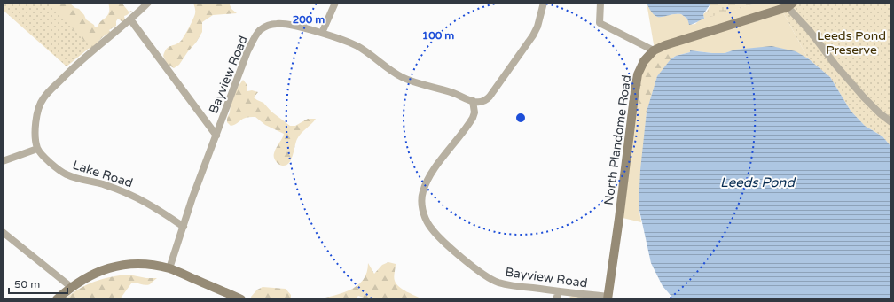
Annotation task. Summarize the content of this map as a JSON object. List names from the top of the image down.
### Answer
{
  "streets": {
    "main road": ["North Plandome Road"],
    "street": ["Bayview Road", "Lake Road"]
  },
  "crossings": [
    ["Bayview Road", "North Plandome Road"],
    ["Bayview Road", "Lake Road"]
  ],
  "water": ["Leeds Pond"],
  "parks": ["Leeds Pond Preserve"],
  "scale_bar": "50 m",
  "rings": ["200 m", "100 m"]
}
